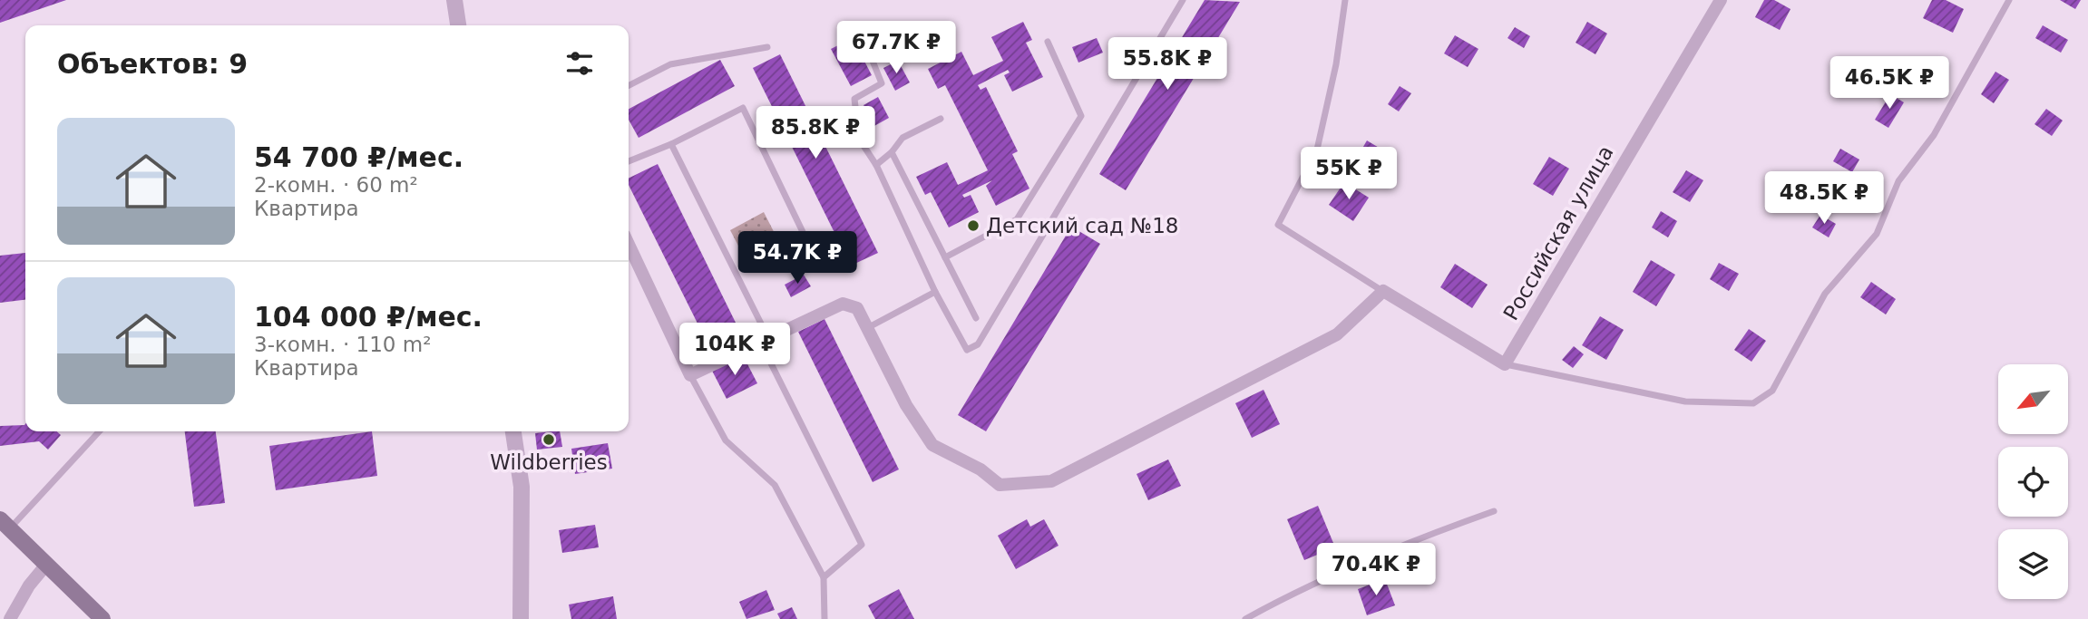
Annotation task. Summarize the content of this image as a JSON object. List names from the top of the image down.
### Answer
{
  "streets": {
    "street": ["Российская улица"]
  },
  "places": ["Детский сад №18", "Wildberries"],
  "north": "bottom left",
  "page": {
    "price": [
      "67.7K ₽",
      "55.8K ₽",
      "46.5K ₽",
      "85.8K ₽",
      "55K ₽",
      "48.5K ₽",
      "54.7K ₽",
      "104K ₽",
      "70.4K ₽"
    ],
    "heading": "Объектов: 9",
    "list": [
      {
        "name": "54 700 ₽/мес.",
        "note": "2-комн. · 60 m² · Квартира"
      },
      {
        "name": "104 000 ₽/мес.",
        "note": "3-комн. · 110 m² · Квартира"
      }
    ]
  }
}
